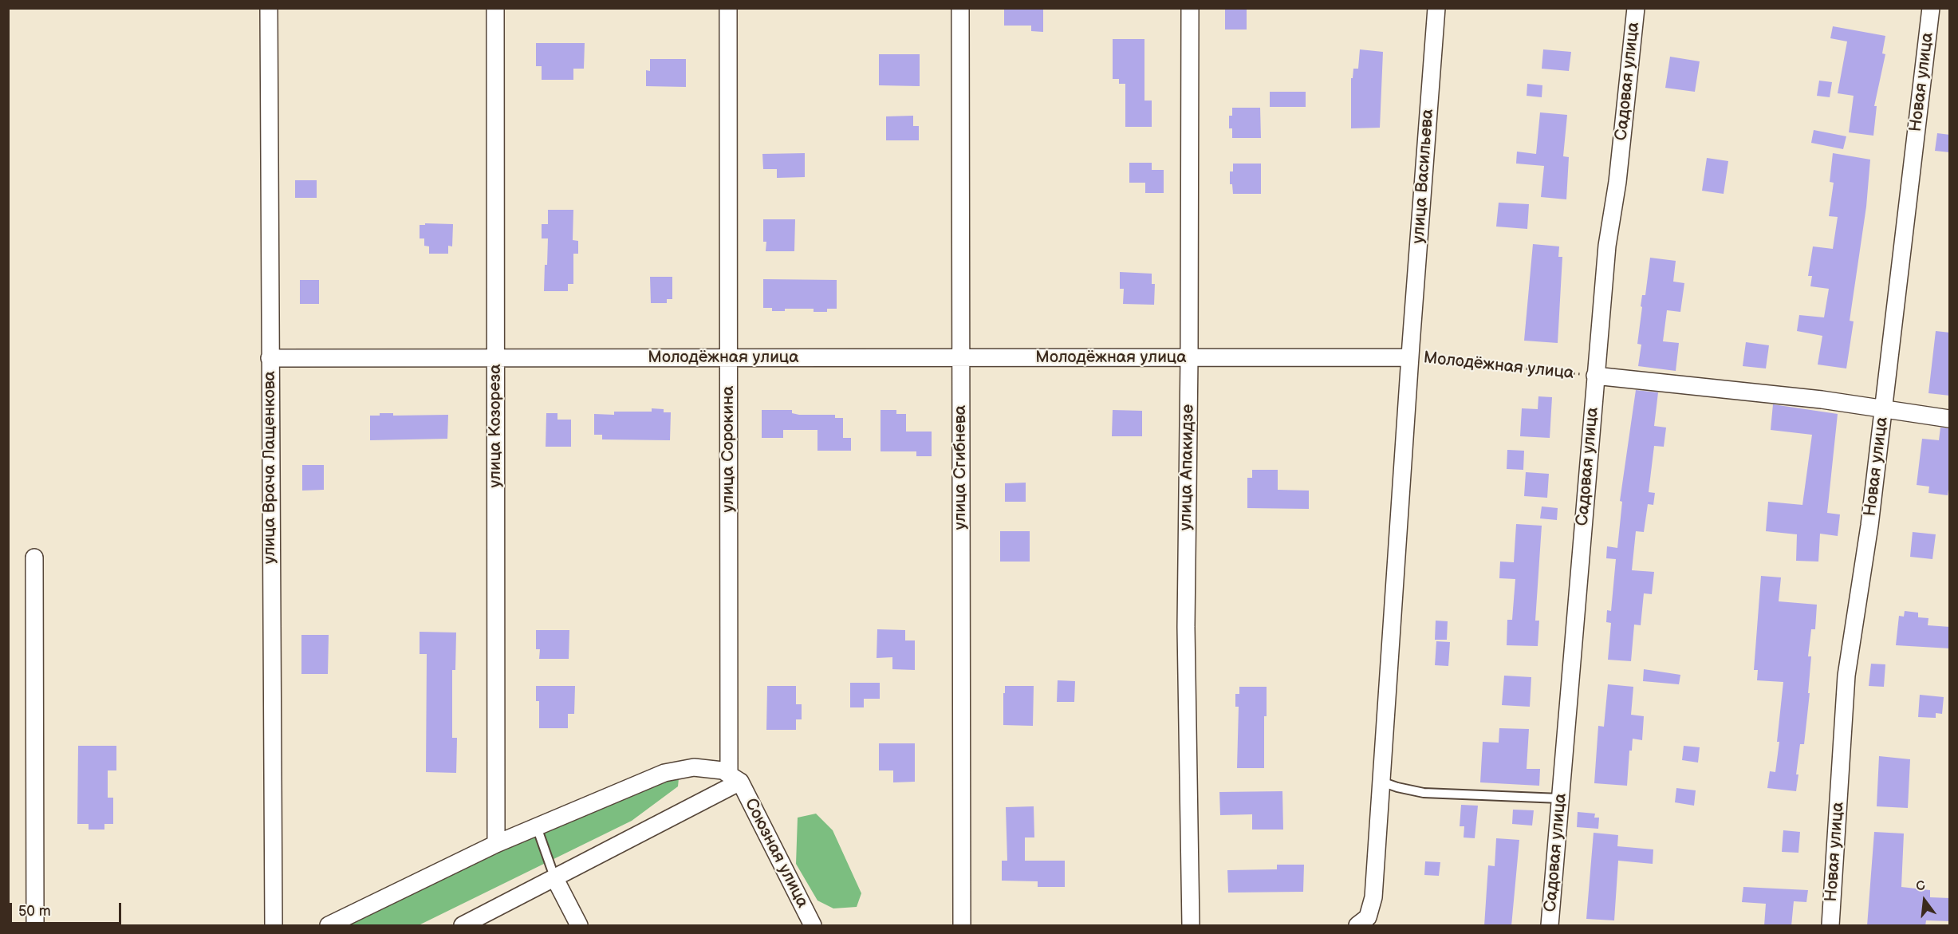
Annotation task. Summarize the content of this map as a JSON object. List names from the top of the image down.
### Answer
{
  "streets": {
    "street": [
      "Садовая улица",
      "Новая улица",
      "улица Васильева",
      "Молодёжная улица",
      "улица Козореза",
      "улица Сорокина",
      "улица Врача Лащенкова",
      "улица Сгибнева",
      "улица Апакидзе",
      "Союзная улица"
    ]
  },
  "crossings": [
    ["Садовая улица", "Молодёжная улица"],
    ["Новая улица", "Молодёжная улица"],
    ["улица Васильева", "Молодёжная улица"],
    ["Молодёжная улица", "улица Козореза"],
    ["Молодёжная улица", "улица Сорокина"],
    ["Молодёжная улица", "улица Врача Лащенкова"],
    ["Молодёжная улица", "улица Сгибнева"],
    ["Молодёжная улица", "улица Апакидзе"],
    ["улица Сорокина", "Союзная улица"]
  ],
  "scale_bar": "50 m",
  "north": "top"
}
